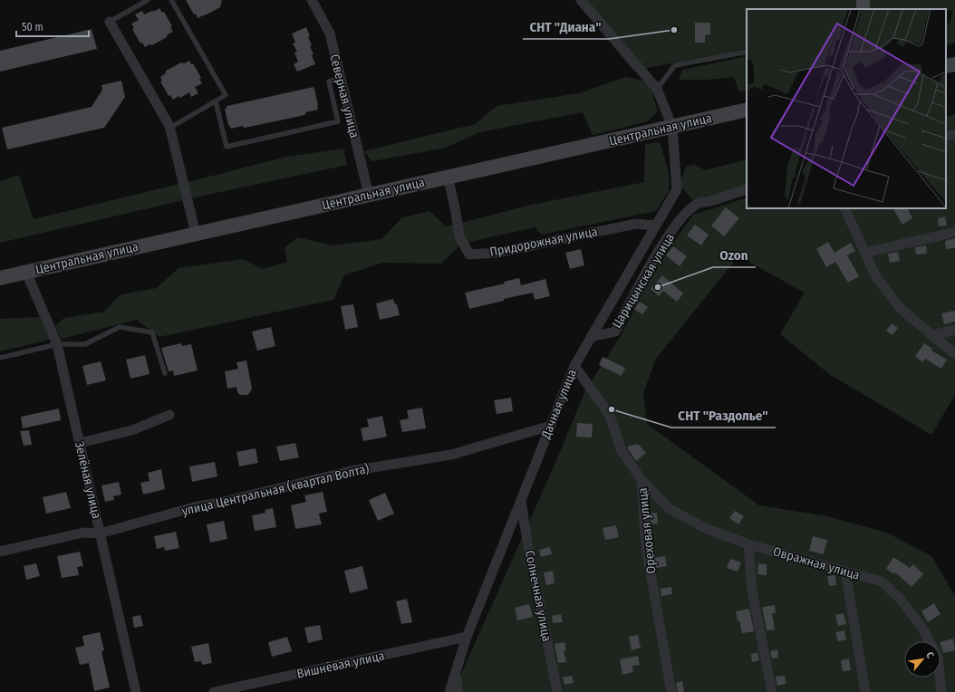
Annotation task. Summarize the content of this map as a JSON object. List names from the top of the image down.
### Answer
{
  "streets": {
    "street": [
      "Северная улица",
      "Центральная улица",
      "Придорожная улица",
      "Царицынская улица",
      "Дачная улица",
      "Зелёная улица",
      "улица Центральная (квартал Волта)",
      "Ореховая улица",
      "Овражная улица",
      "Солнечная улица",
      "Вишнёвая улица"
    ]
  },
  "crossings": [
    ["Северная улица", "Центральная улица"],
    ["Центральная улица", "Придорожная улица"],
    ["Центральная улица", "Дачная улица"],
    ["Центральная улица", "Зелёная улица"],
    ["Придорожная улица", "Дачная улица"],
    ["Царицынская улица", "Дачная улица"],
    ["Дачная улица", "улица Центральная (квартал Волта)"],
    ["Дачная улица", "Ореховая улица"],
    ["Дачная улица", "Солнечная улица"],
    ["Дачная улица", "Вишнёвая улица"],
    ["Зелёная улица", "улица Центральная (квартал Волта)"],
    ["Ореховая улица", "Овражная улица"]
  ],
  "places": ["СНТ \"Диана\"", "Ozon", "СНТ \"Раздолье\""],
  "scale_bar": "50 m",
  "north": "top right"
}
